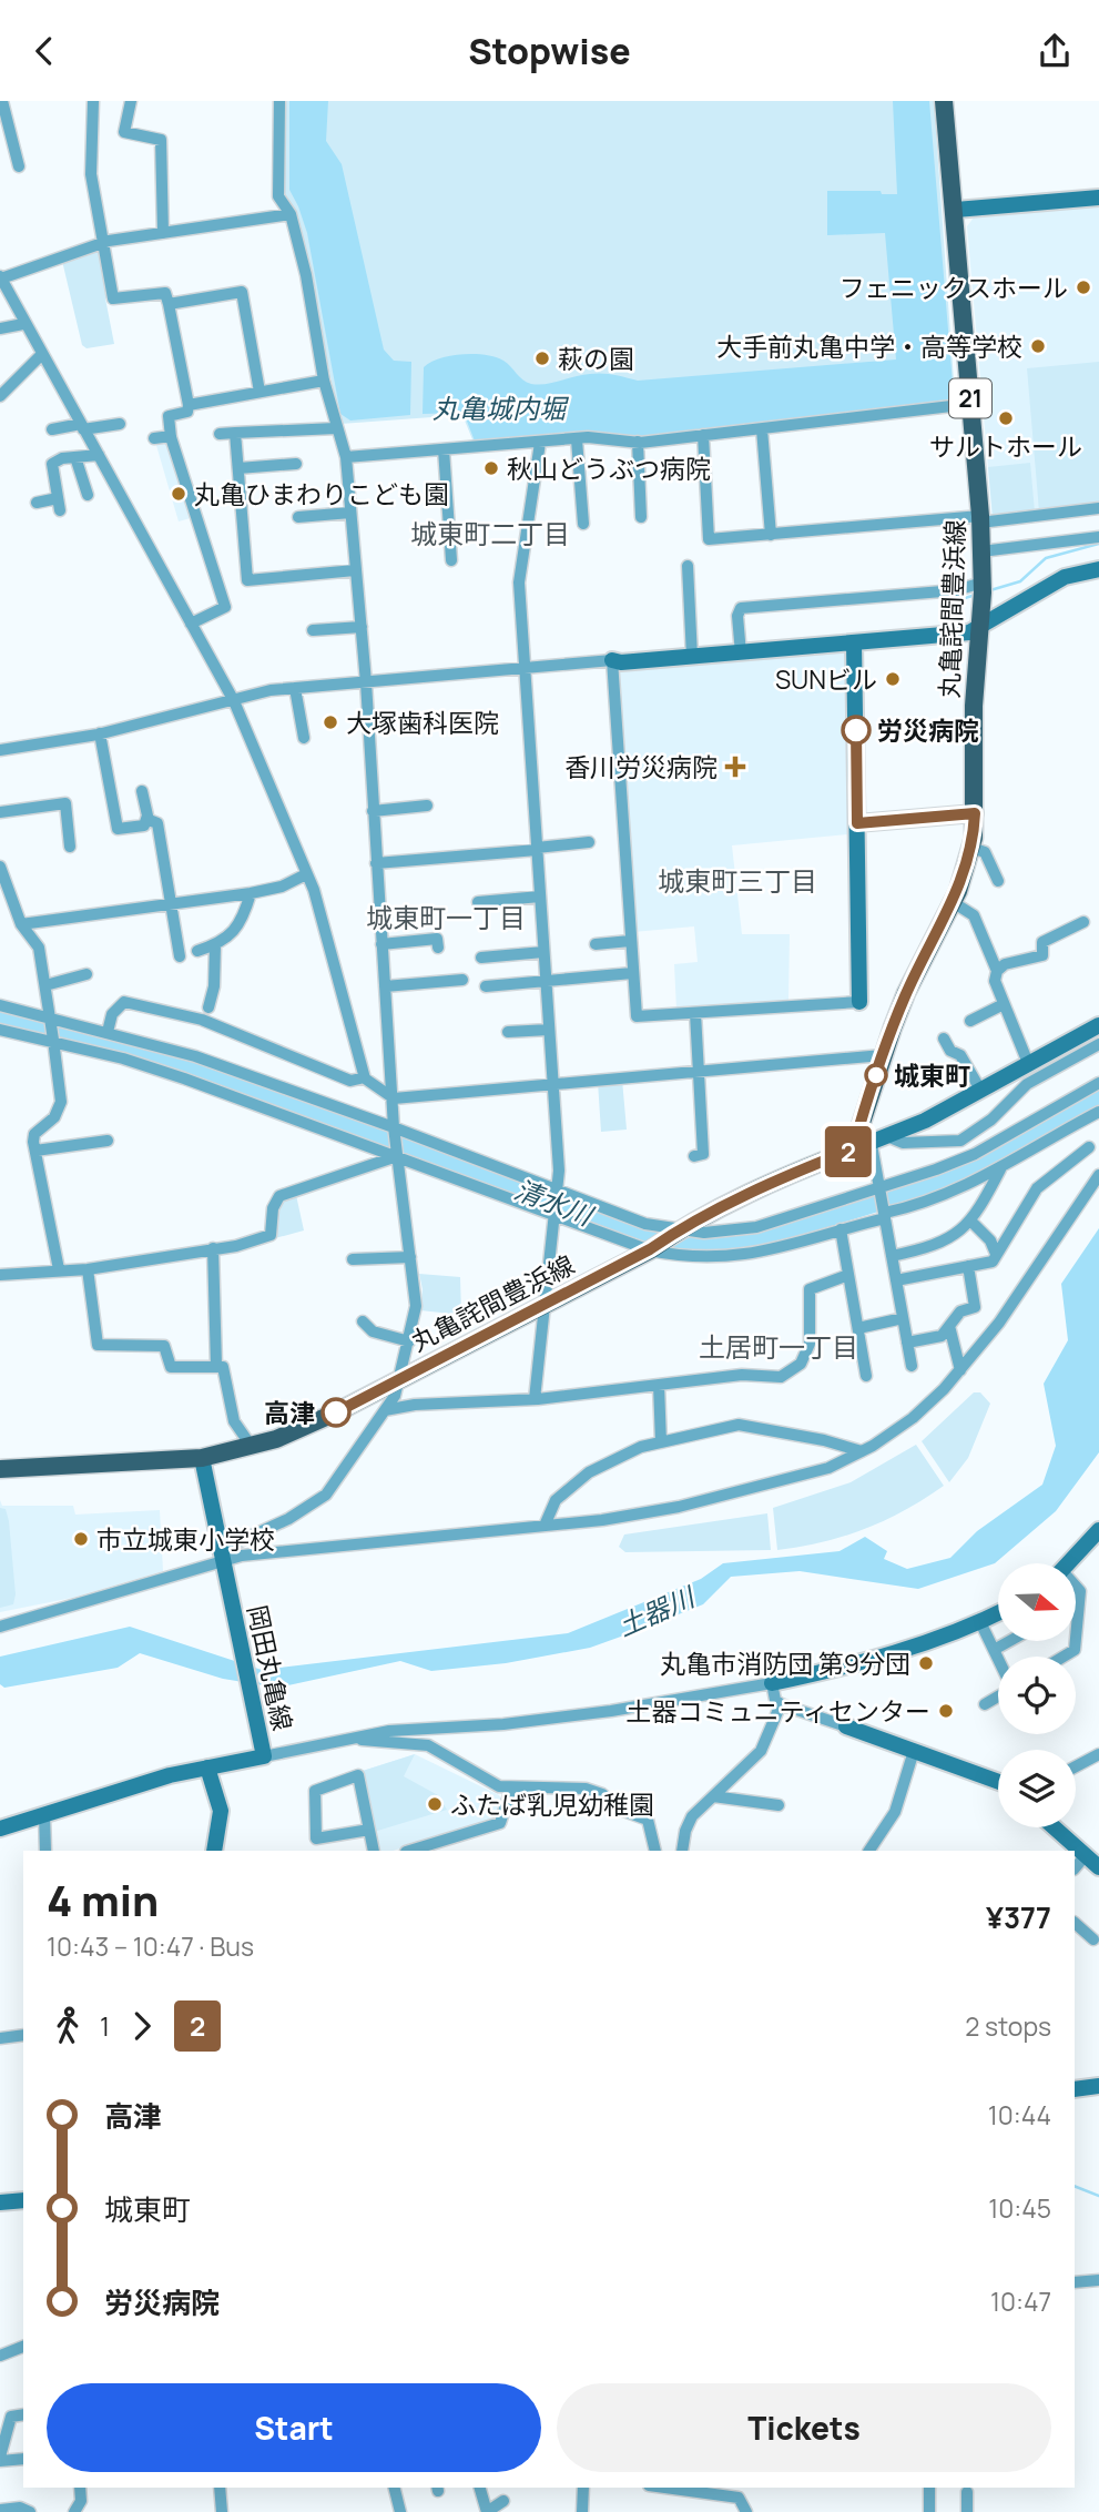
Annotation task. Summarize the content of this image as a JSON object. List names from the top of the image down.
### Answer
{
  "streets": {
    "main road": ["21", "丸亀詫間豊浜線"],
    "street": ["岡田丸亀線"]
  },
  "crossings": [
    ["丸亀詫間豊浜線", "岡田丸亀線"]
  ],
  "districts": [
    "城東町二丁目",
    "城東町三丁目",
    "城東町一丁目",
    "土居町一丁目"
  ],
  "water": ["丸亀城内堀", "清水川", "土器川"],
  "places": {
    "other": [
      "フェニックスホール",
      "大手前丸亀中学・高等学校",
      "萩の園",
      "サルトホール",
      "秋山どうぶつ病院",
      "丸亀ひまわりこども園",
      "SUNビル",
      "大塚歯科医院",
      "労災病院",
      "城東町",
      "高津",
      "市立城東小学校",
      "丸亀市消防団 第9分団",
      "土器コミュニティセンター",
      "ふたば乳児幼稚園"
    ],
    "health": ["香川労災病院"]
  },
  "lines": ["bus line 2"],
  "north": "right",
  "page": {
    "header": "Stopwise",
    "on_map": "2",
    "heading": ["4 min", "10:43 – 10:47 · Bus", "¥377"],
    "legs": ["1", "2", "2 stops"],
    "list": [
      {
        "name": "高津",
        "value": "10:44"
      },
      {
        "name": "城東町",
        "value": "10:45"
      },
      {
        "name": "労災病院",
        "value": "10:47"
      }
    ],
    "buttons": ["Start", "Tickets"]
  }
}
